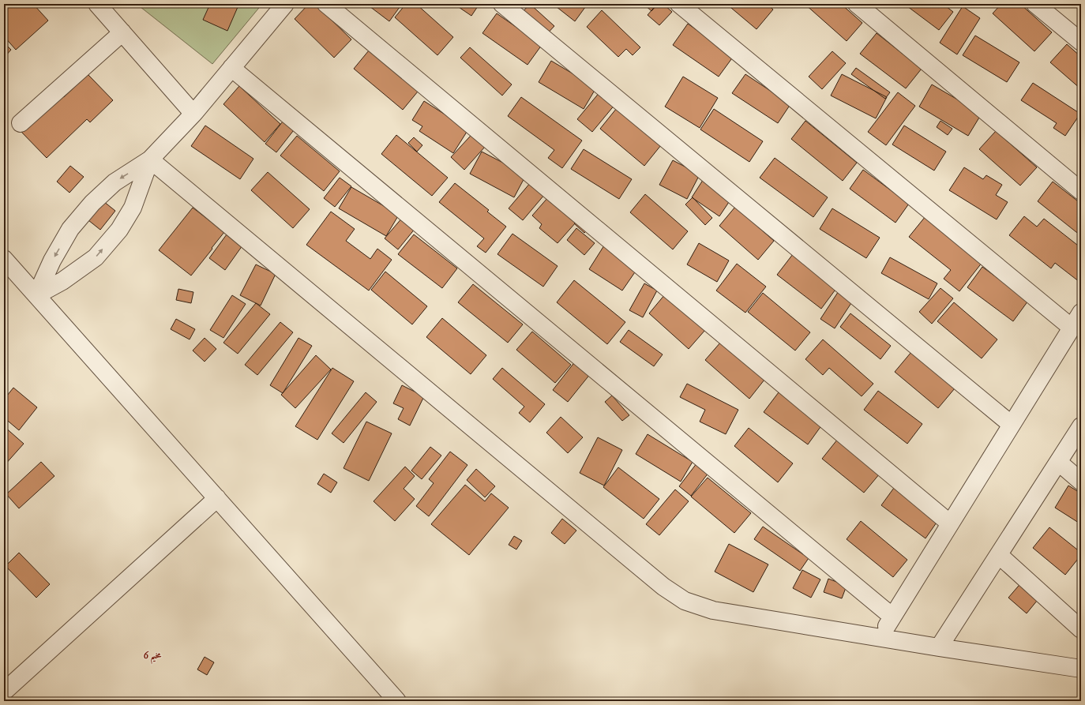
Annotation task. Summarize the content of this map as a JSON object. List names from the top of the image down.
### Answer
{
  "districts": ["مخيم 6"]
}
